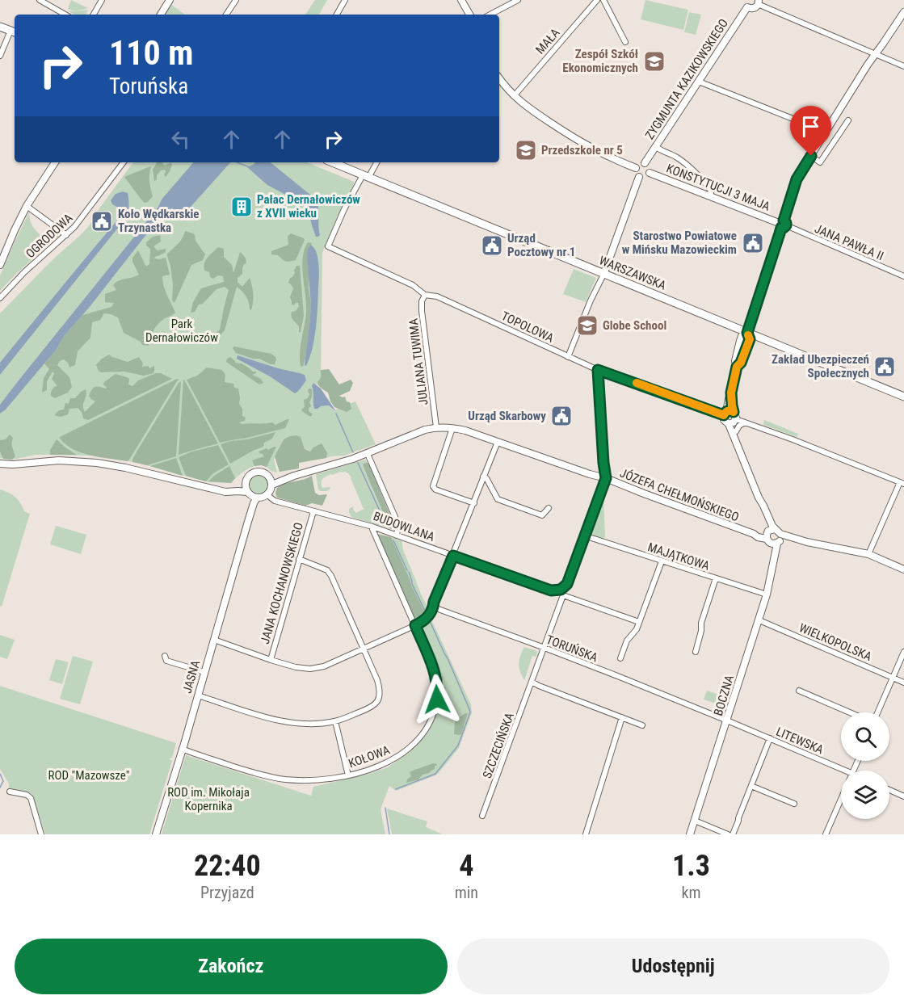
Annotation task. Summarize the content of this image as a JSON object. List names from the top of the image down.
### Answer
{
  "streets": {
    "main road": ["WARSZAWSKA"],
    "street": [
      "MAŁA",
      "ZYGMUNTA KAZIKOWSKIEGO",
      "KONSTYTUCJI 3 MAJA",
      "OGRODOWA",
      "JANA PAWŁA II",
      "TOPOLOWA",
      "JULIANA TUWIMA",
      "JÓZEFA CHEŁMOŃSKIEGO",
      "BUDOWLANA",
      "MAJĄTKOWA",
      "JANA KOCHANOWSKIEGO",
      "WIELKOPOLSKA",
      "TORUŃSKA",
      "JASNA",
      "BOCZNA",
      "LITEWSKA",
      "SZCZECIŃSKA",
      "KOŁOWA"
    ]
  },
  "crossings": [
    ["ZYGMUNTA KAZIKOWSKIEGO", "KONSTYTUCJI 3 MAJA"],
    ["KONSTYTUCJI 3 MAJA", "JANA PAWŁA II"],
    ["WARSZAWSKA", "TOPOLOWA"],
    ["TOPOLOWA", "JULIANA TUWIMA"],
    ["TOPOLOWA", "SZCZECIŃSKA"],
    ["JULIANA TUWIMA", "JÓZEFA CHEŁMOŃSKIEGO"],
    ["JÓZEFA CHEŁMOŃSKIEGO", "BUDOWLANA"],
    ["JÓZEFA CHEŁMOŃSKIEGO", "JASNA"],
    ["JÓZEFA CHEŁMOŃSKIEGO", "BOCZNA"],
    ["JÓZEFA CHEŁMOŃSKIEGO", "SZCZECIŃSKA"],
    ["BUDOWLANA", "JANA KOCHANOWSKIEGO"],
    ["BUDOWLANA", "JASNA"],
    ["BUDOWLANA", "SZCZECIŃSKA"],
    ["BUDOWLANA", "KOŁOWA"],
    ["MAJĄTKOWA", "BOCZNA"],
    ["MAJĄTKOWA", "SZCZECIŃSKA"],
    ["WIELKOPOLSKA", "BOCZNA"],
    ["TORUŃSKA", "BOCZNA"],
    ["TORUŃSKA", "LITEWSKA"],
    ["TORUŃSKA", "SZCZECIŃSKA"],
    ["JASNA", "KOŁOWA"],
    ["BOCZNA", "LITEWSKA"]
  ],
  "parks": ["Park Dernałowiczów", "ROD \"Mazowsze\"", "ROD im. Mikołaja Kopernika"],
  "places": {
    "school or university": ["Zespół Szkół Ekonomicznych", "Przedszkole nr 5", "Globe School"],
    "building": ["Pałac Dernałowiczów z XVII wieku"],
    "public building": [
      "Koło Wędkarskie Trzynastka",
      "Starostwo Powiatowe w Mińsku Mazowieckim",
      "Urząd Pocztowy nr 1",
      "Zakład Ubezpieczeń Społecznych",
      "Urząd Skarbowy"
    ]
  },
  "page": {
    "turn": ["110 m", "Toruńska"],
    "eta": [
      "22:40",
      "Przyjazd",
      "4",
      "min",
      "1.3",
      "km"
    ],
    "buttons": ["Zakończ", "Udostępnij"]
  }
}
